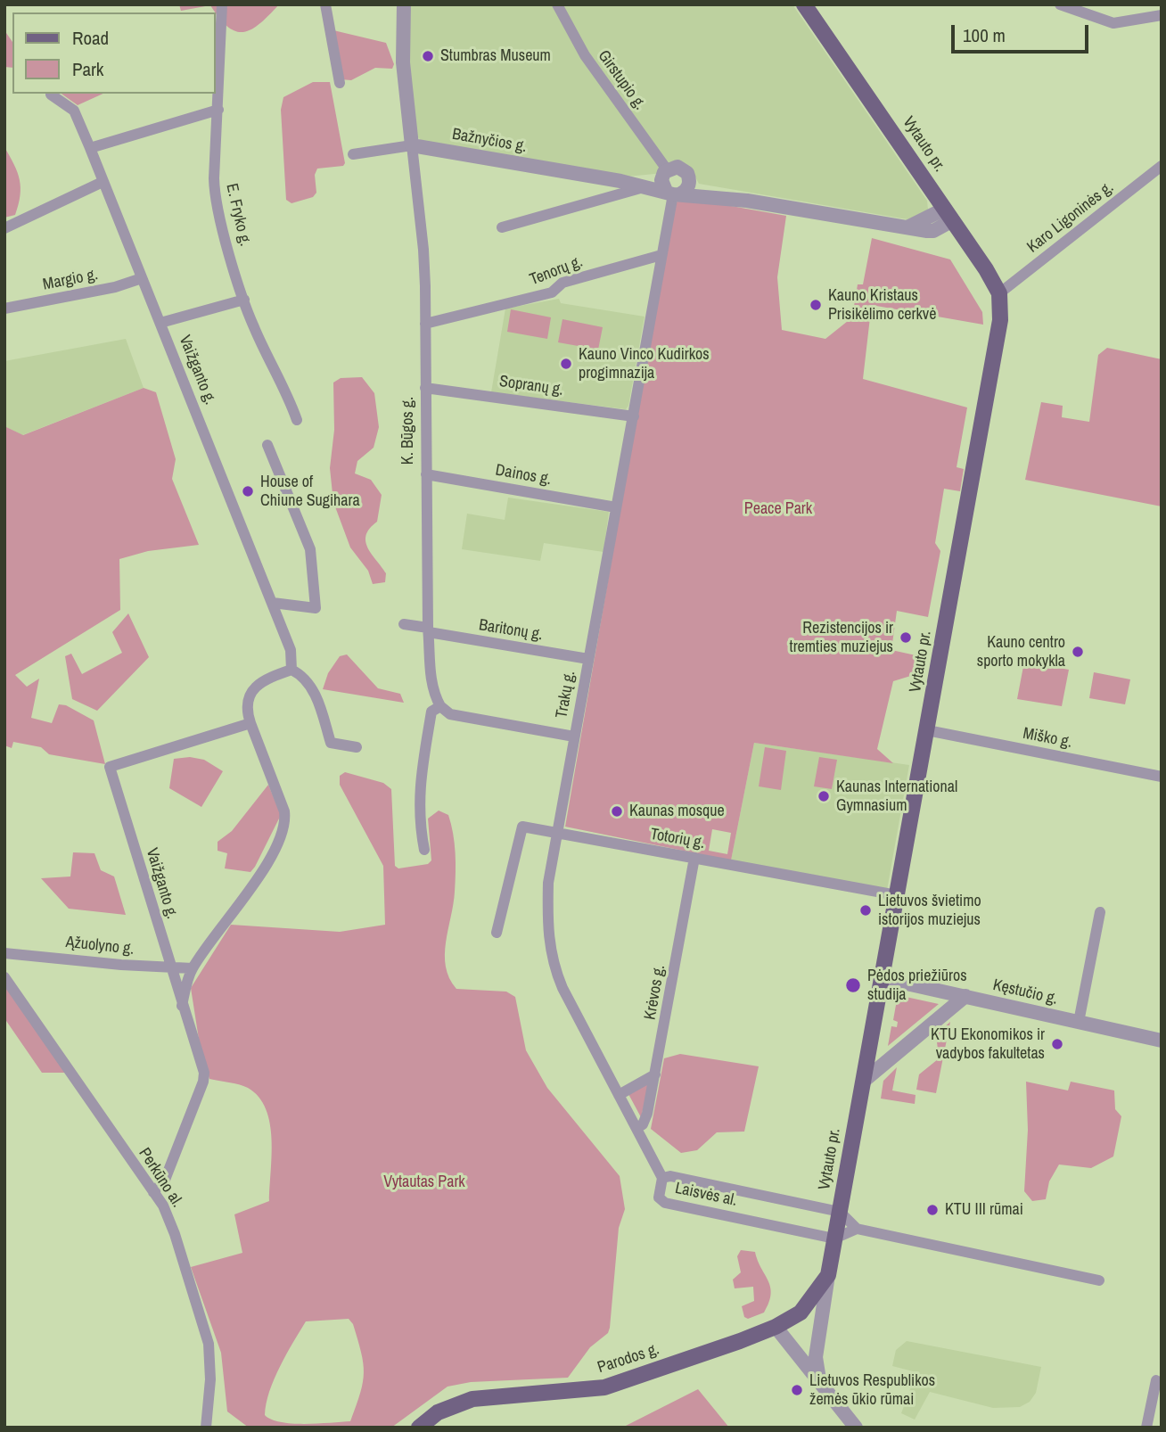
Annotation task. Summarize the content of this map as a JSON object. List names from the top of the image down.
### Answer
{
  "streets": {
    "main road": ["Vytauto pr.", "Parodos g."],
    "street": [
      "Girstupio g.",
      "Bažnyčios g.",
      "E. Fryko g.",
      "Karo Ligoninės g.",
      "Tenorų g.",
      "Margio g.",
      "Vaižganto g.",
      "Sopranų g.",
      "K. Būgos g.",
      "Dainos g.",
      "Baritonų g.",
      "Trakų g.",
      "Miško g.",
      "Totorių g.",
      "Ąžuolyno g.",
      "Krėvos g.",
      "Kęstučio g.",
      "Perkūno al.",
      "Laisvės al."
    ]
  },
  "crossings": [
    ["Girstupio g.", "Bažnyčios g."],
    ["Girstupio g.", "Trakų g."],
    ["Bažnyčios g.", "Vytauto pr."],
    ["Bažnyčios g.", "K. Būgos g."],
    ["Bažnyčios g.", "Trakų g."],
    ["Vytauto pr.", "Karo Ligoninės g."],
    ["Vytauto pr.", "Miško g."],
    ["Vytauto pr.", "Totorių g."],
    ["Vytauto pr.", "Kęstučio g."],
    ["Vytauto pr.", "Laisvės al."],
    ["Vytauto pr.", "Parodos g."],
    ["Tenorų g.", "K. Būgos g."],
    ["Tenorų g.", "Trakų g."],
    ["Margio g.", "Vaižganto g."],
    ["Vaižganto g.", "Ąžuolyno g."],
    ["Vaižganto g.", "Perkūno al."],
    ["Sopranų g.", "K. Būgos g."],
    ["Sopranų g.", "Trakų g."],
    ["K. Būgos g.", "Dainos g."],
    ["K. Būgos g.", "Baritonų g."],
    ["Dainos g.", "Trakų g."],
    ["Baritonų g.", "Trakų g."],
    ["Trakų g.", "Totorių g."],
    ["Trakų g.", "Krėvos g."],
    ["Trakų g.", "Laisvės al."],
    ["Totorių g.", "Krėvos g."]
  ],
  "parks": ["Peace Park", "Vytautas Park"],
  "places": [
    "Stumbras Museum",
    "Kauno Kristaus Prisikėlimo cerkvė",
    "Kauno Vinco Kudirkos progimnazija",
    "House of Chiune Sugihara",
    "Rezistencijos ir tremties muziejus",
    "Kauno centro sporto mokykla",
    "Kaunas International Gymnasium",
    "Kaunas mosque",
    "Lietuvos švietimo istorijos muziejus",
    "Pėdos priežiūros studija",
    "KTU Ekonomikos ir vadybos fakultetas",
    "KTU III rūmai",
    "Lietuvos Respublikos žemės ūkio rūmai"
  ],
  "legend": ["Road", "Park"],
  "scale_bar": "100 m"
}
